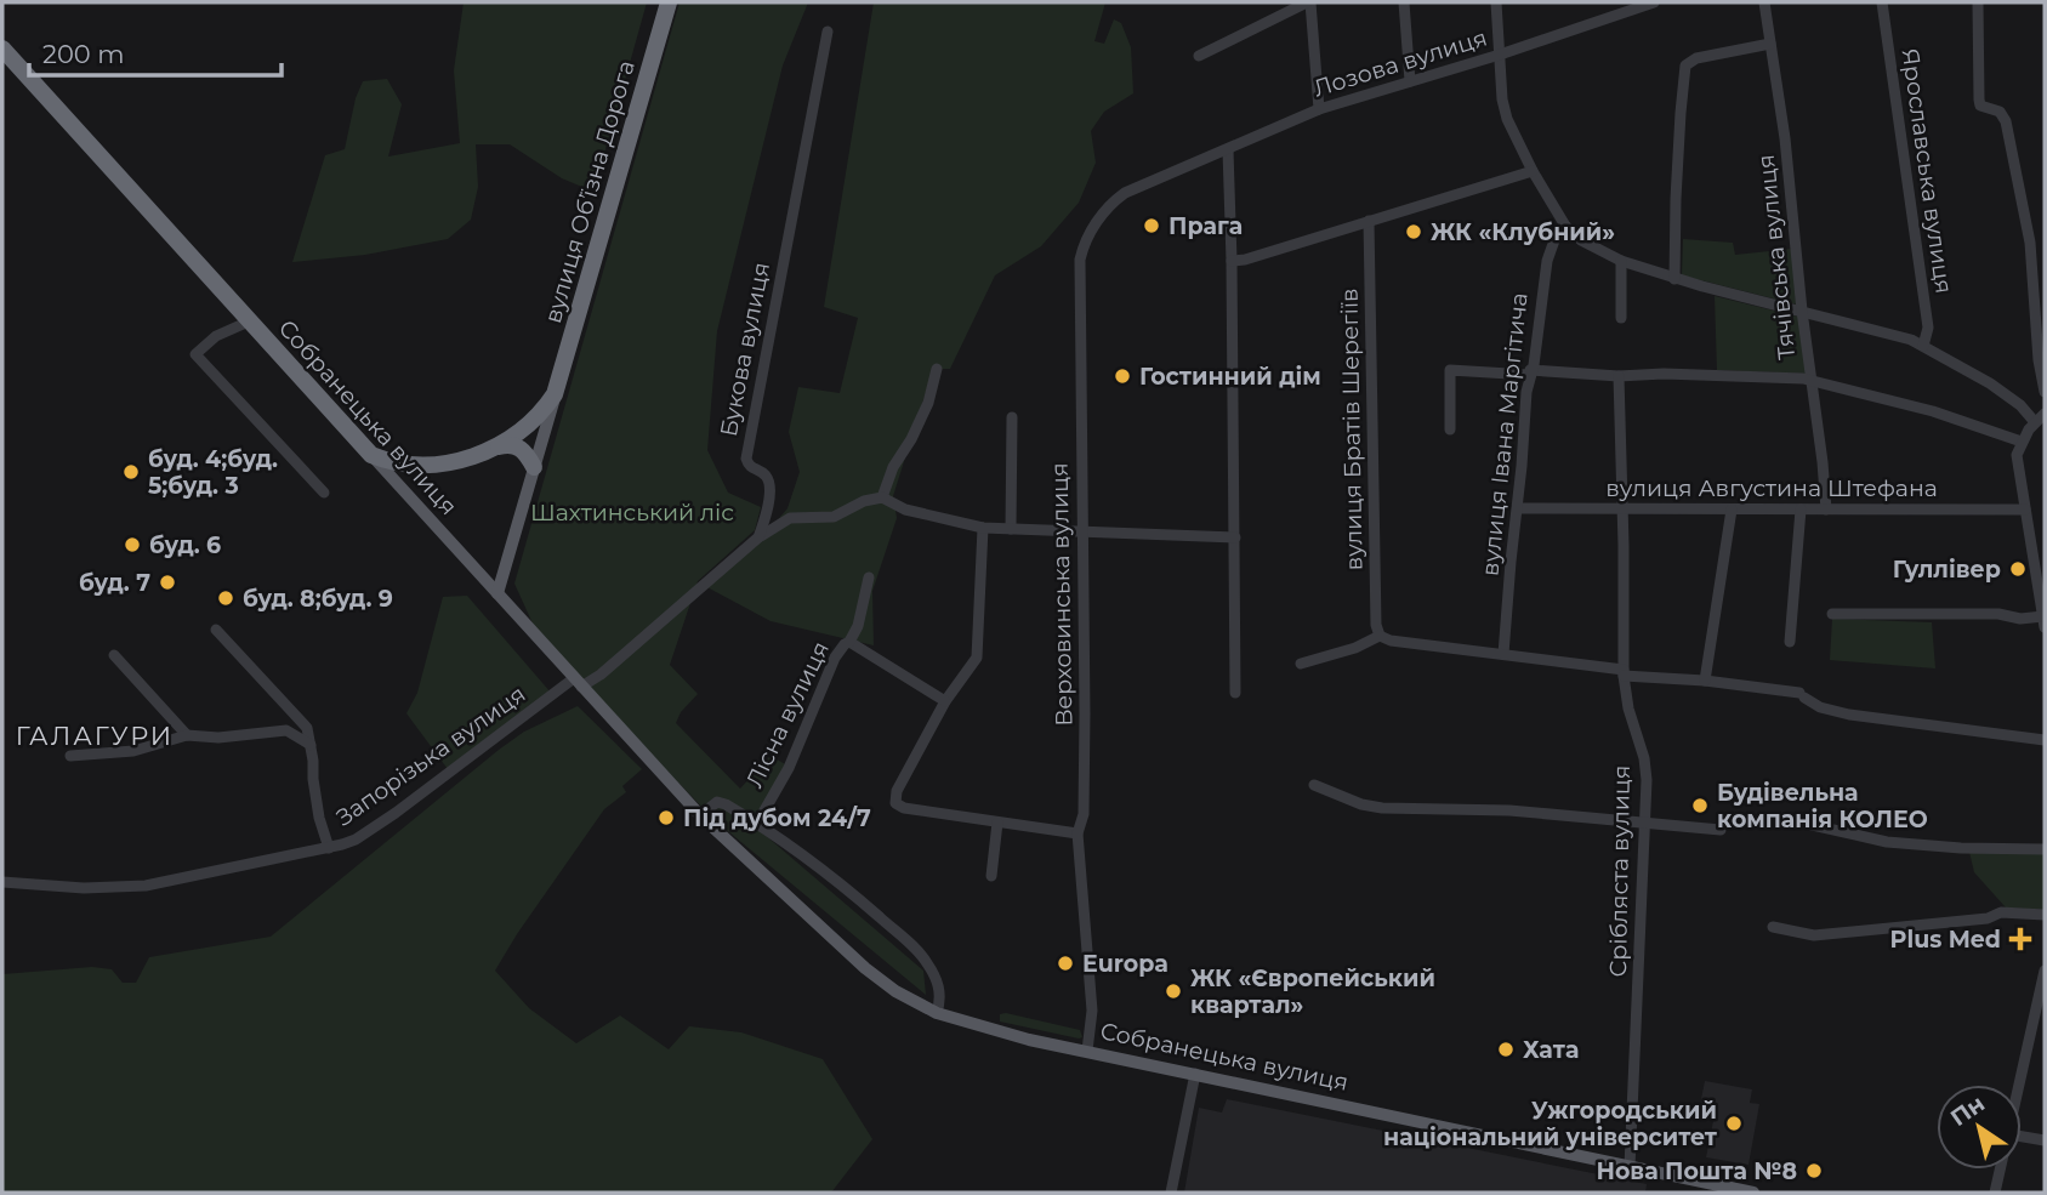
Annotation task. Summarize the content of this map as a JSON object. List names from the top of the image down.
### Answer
{
  "streets": {
    "highway": ["вулиця Обʼїзна Дорога", "Собранецька вулиця"],
    "street": [
      "Лозова вулиця",
      "Ярославська вулиця",
      "Тячівська вулиця",
      "Букова вулиця",
      "вулиця Братів Шерегіїв",
      "вулиця Івана Маргітича",
      "вулиця Августина Штефана",
      "Верховинська вулиця",
      "Лісна вулиця",
      "Запорізька вулиця",
      "Срібляста вулиця"
    ]
  },
  "crossings": [
    ["Лозова вулиця", "Верховинська вулиця"],
    ["вулиця Обʼїзна Дорога", "Собранецька вулиця"],
    ["Тячівська вулиця", "вулиця Августина Штефана"],
    ["Букова вулиця", "Собранецька вулиця"],
    ["Букова вулиця", "Запорізька вулиця"],
    ["Собранецька вулиця", "Верховинська вулиця"],
    ["Собранецька вулиця", "Запорізька вулиця"],
    ["Собранецька вулиця", "Срібляста вулиця"],
    ["вулиця Івана Маргітича", "вулиця Августина Штефана"],
    ["вулиця Августина Штефана", "Срібляста вулиця"]
  ],
  "districts": ["ГАЛАГУРИ"],
  "parks": ["Шахтинський ліс"],
  "places": {
    "other": [
      "Прага",
      "ЖК «Клубний»",
      "Гостинний дім",
      "буд. 4;буд. 5;буд. 3",
      "буд. 6",
      "Гуллівер",
      "буд. 7",
      "буд. 8;буд. 9",
      "Будівельна компанія КОЛЕО",
      "Під дубом 24/7",
      "Europa",
      "ЖК «Європейський квартал»",
      "Хата",
      "Ужгородський національний університет",
      "Нова Пошта №8"
    ],
    "health": ["Plus Med"]
  },
  "scale_bar": "200 m",
  "north": "top left"
}
